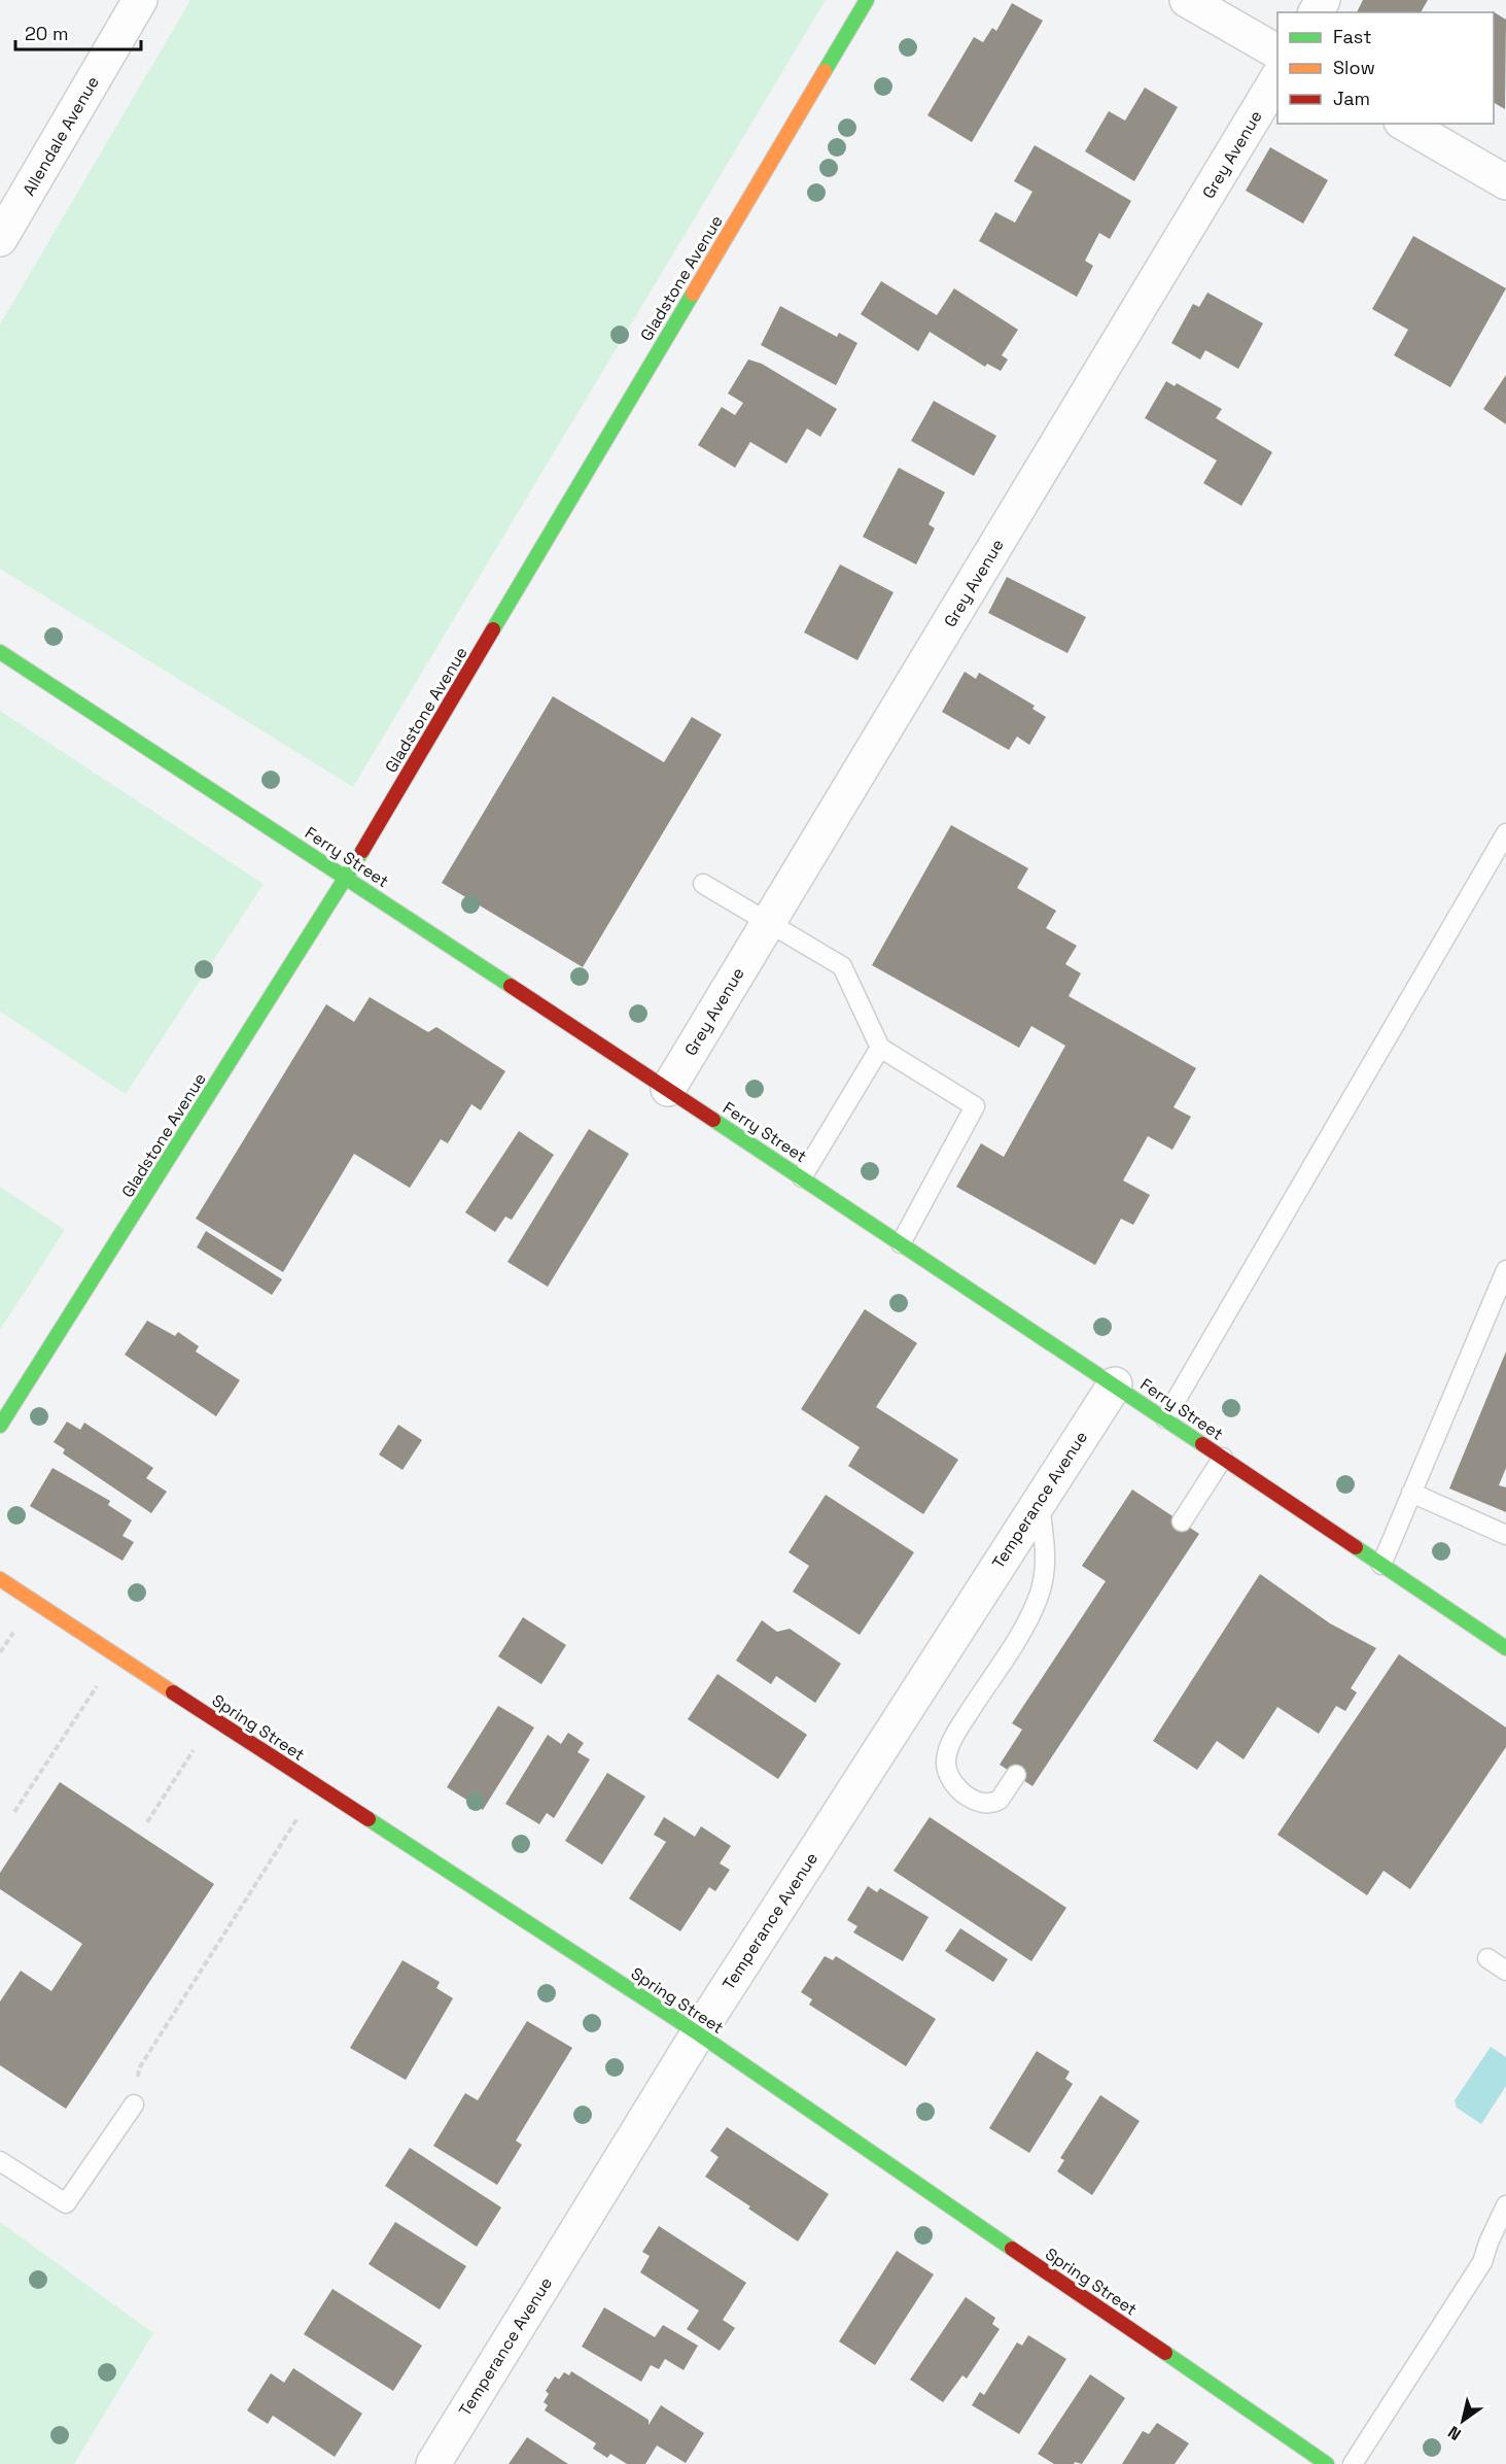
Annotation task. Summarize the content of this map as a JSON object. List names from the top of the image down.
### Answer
{
  "streets": {
    "street": [
      "Allendale Avenue",
      "Grey Avenue",
      "Gladstone Avenue",
      "Ferry Street",
      "Temperance Avenue",
      "Spring Street"
    ]
  },
  "crossings": [
    ["Grey Avenue", "Ferry Street"],
    ["Gladstone Avenue", "Ferry Street"],
    ["Ferry Street", "Temperance Avenue"],
    ["Temperance Avenue", "Spring Street"]
  ],
  "legend": ["Fast", "Slow", "Jam"],
  "scale_bar": "20 m",
  "north": "bottom left"
}
